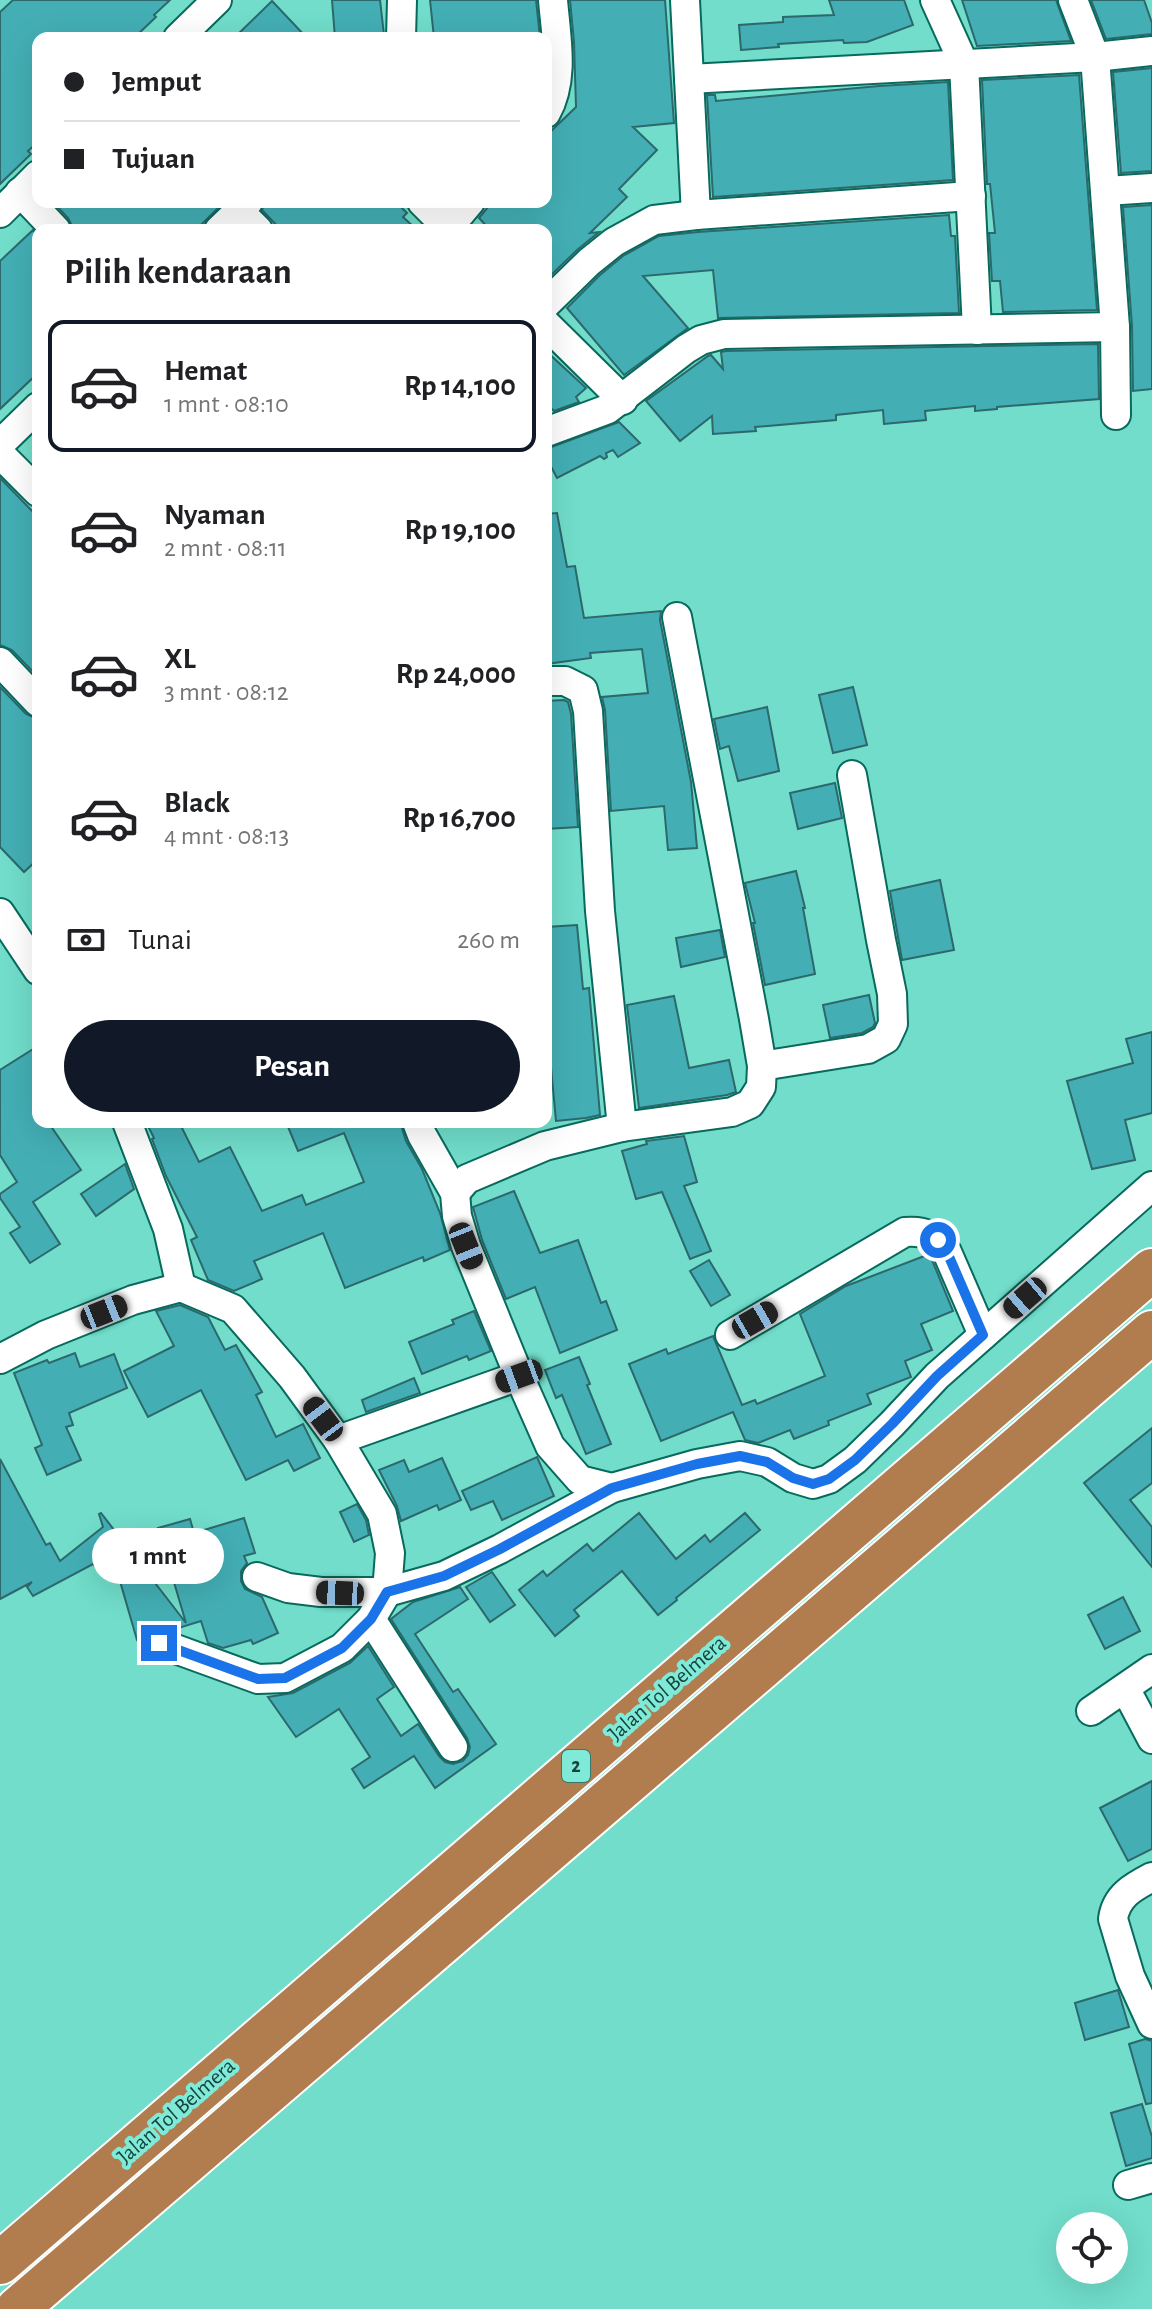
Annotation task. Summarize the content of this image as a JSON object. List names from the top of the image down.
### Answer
{
  "streets": {
    "highway": ["Jalan Tol Belmera", "2"]
  },
  "page": {
    "banner": ["Jemput", "Tujuan"],
    "heading": "Pilih kendaraan",
    "list": [
      {
        "name": "Hemat",
        "note": "1 mnt · 08:10",
        "value": "Rp 14,100"
      },
      {
        "name": "Nyaman",
        "note": "2 mnt · 08:11",
        "value": "Rp 19,100"
      },
      {
        "name": "XL",
        "note": "3 mnt · 08:12",
        "value": "Rp 24,000"
      },
      {
        "name": "Black",
        "note": "4 mnt · 08:13",
        "value": "Rp 16,700"
      }
    ],
    "pay": ["Tunai", "260 m"],
    "buttons": "Pesan",
    "bubble": "1 mnt"
  }
}
